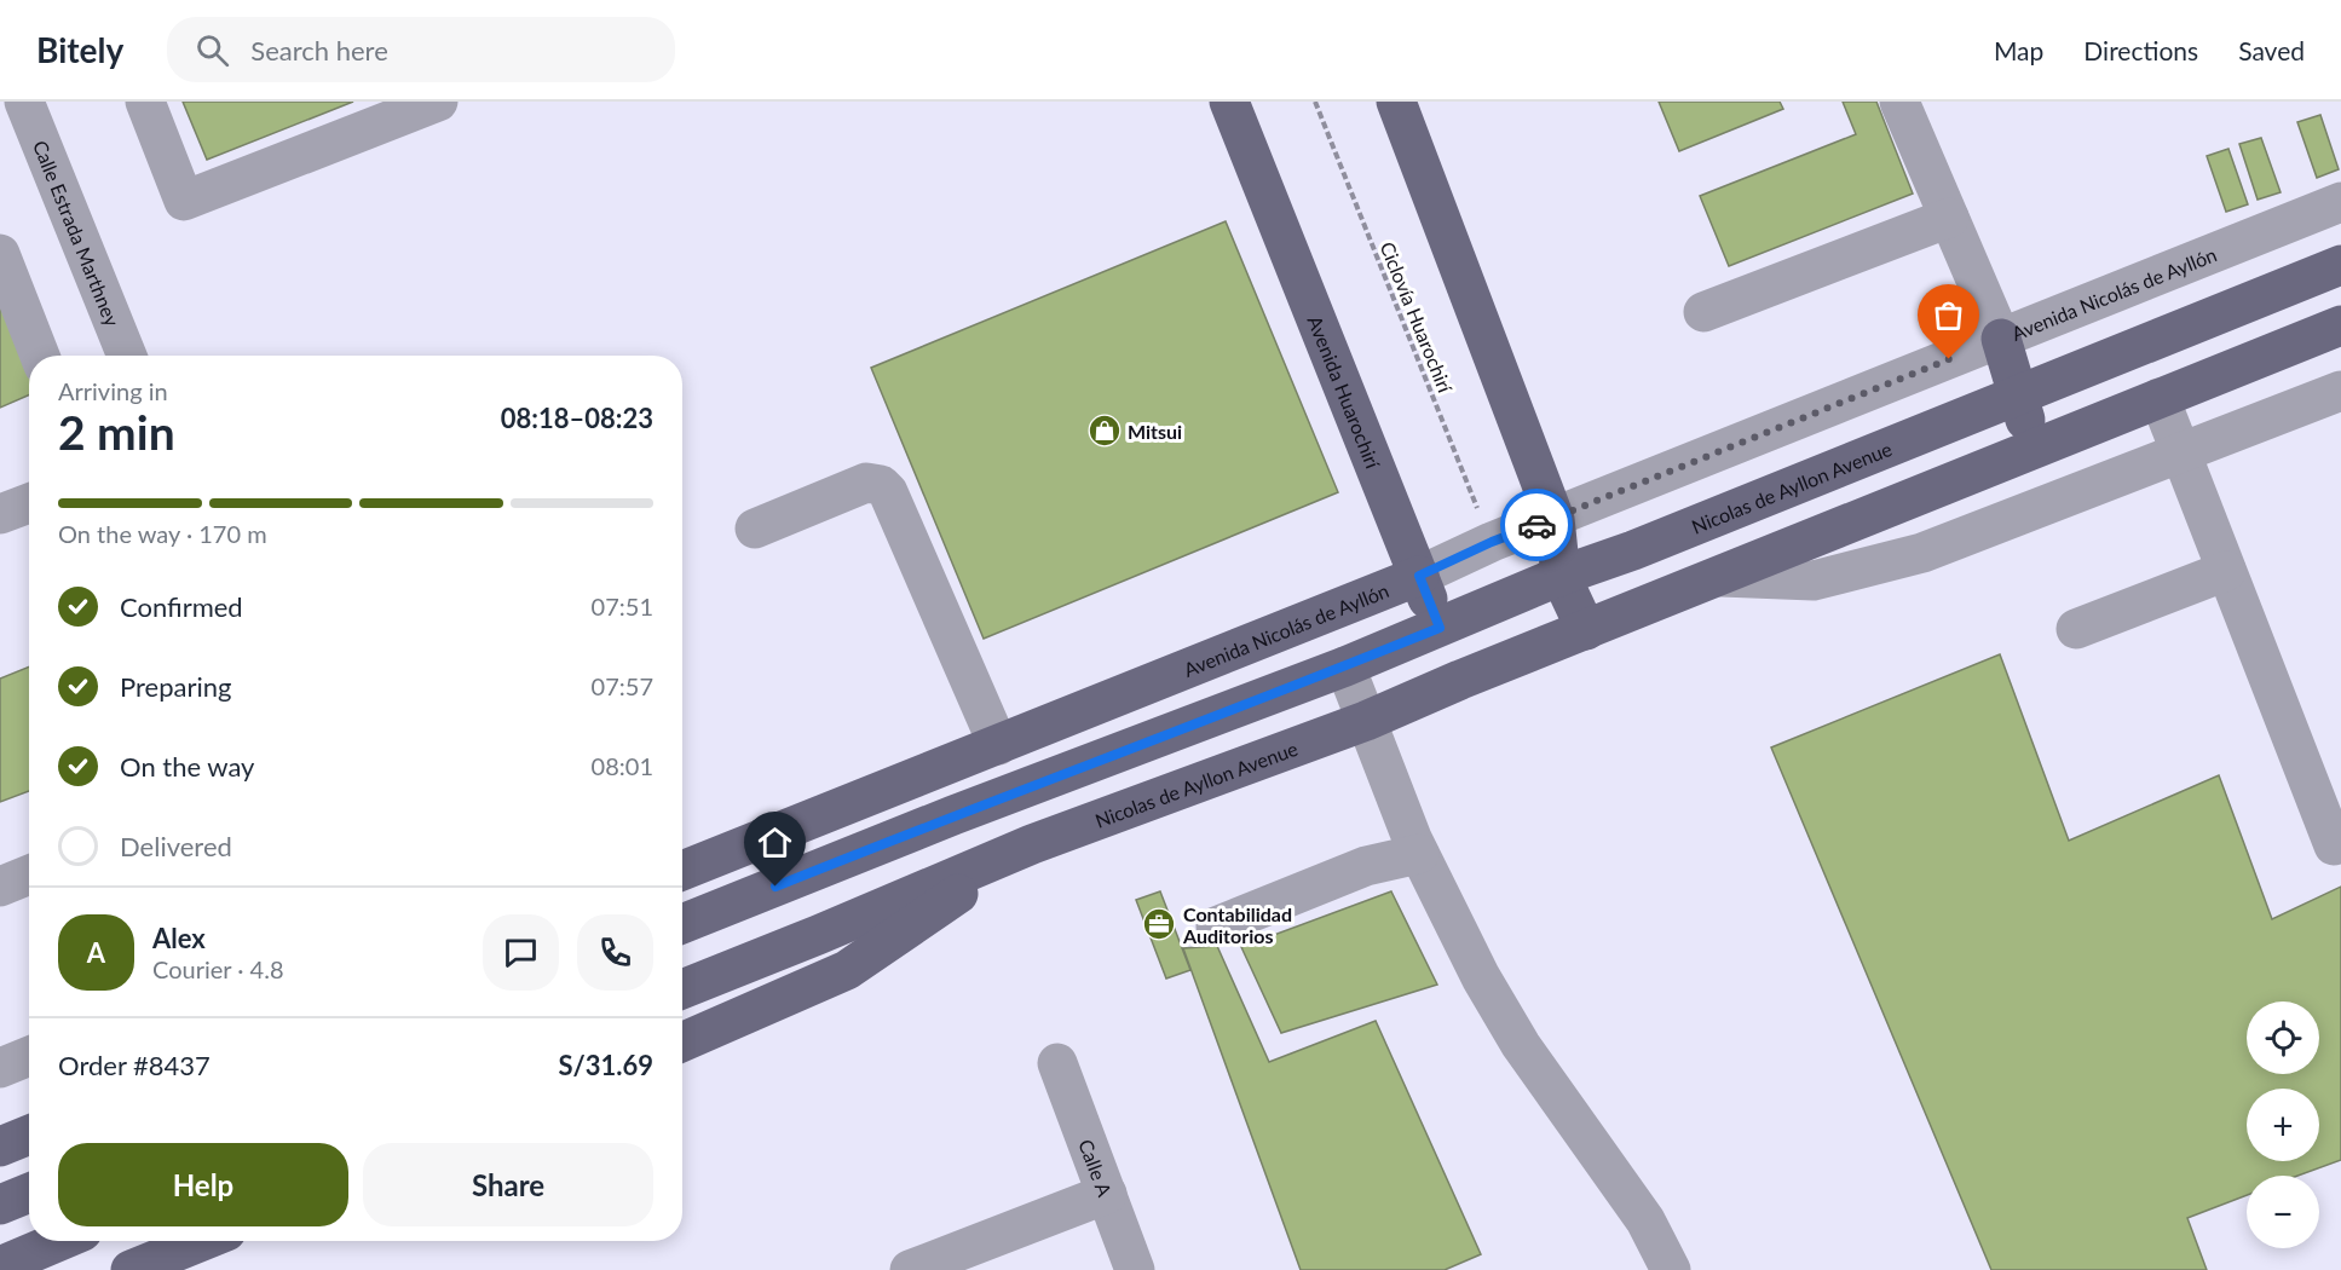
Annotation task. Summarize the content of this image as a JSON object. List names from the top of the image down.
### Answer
{
  "streets": {
    "main road": ["Avenida Nicolás de Ayllón", "Avenida Huarochirí", "Nicolas de Ayllon Avenue"],
    "street": ["Calle Estrada Marthney", "Calle A"],
    "path": ["Ciclovía Huarochirí"]
  },
  "crossings": [
    ["Avenida Nicolás de Ayllón", "Ciclovía Huarochirí"],
    ["Avenida Nicolás de Ayllón", "Avenida Huarochirí"],
    ["Avenida Huarochirí", "Nicolas de Ayllon Avenue"]
  ],
  "places": {
    "shop": ["Mitsui"],
    "office": ["Contabilidad Auditorios"]
  },
  "page": {
    "header": "Bitely",
    "search": "Search here",
    "nav": ["Map", "Directions", "Saved"],
    "heading": ["2 min", "Arriving in", "08:18–08:23"],
    "panel": [
      "Alex",
      "Courier · 4.8",
      "Order #8437",
      "S/31.69"
    ],
    "bar": "On the way · 170 m",
    "list": [
      ["Confirmed", "07:51"],
      ["Preparing", "07:57"],
      ["On the way", "08:01"],
      "Delivered"
    ],
    "round": "A",
    "map_buttons": ["+", "−"],
    "buttons": ["Help", "Share"]
  }
}
